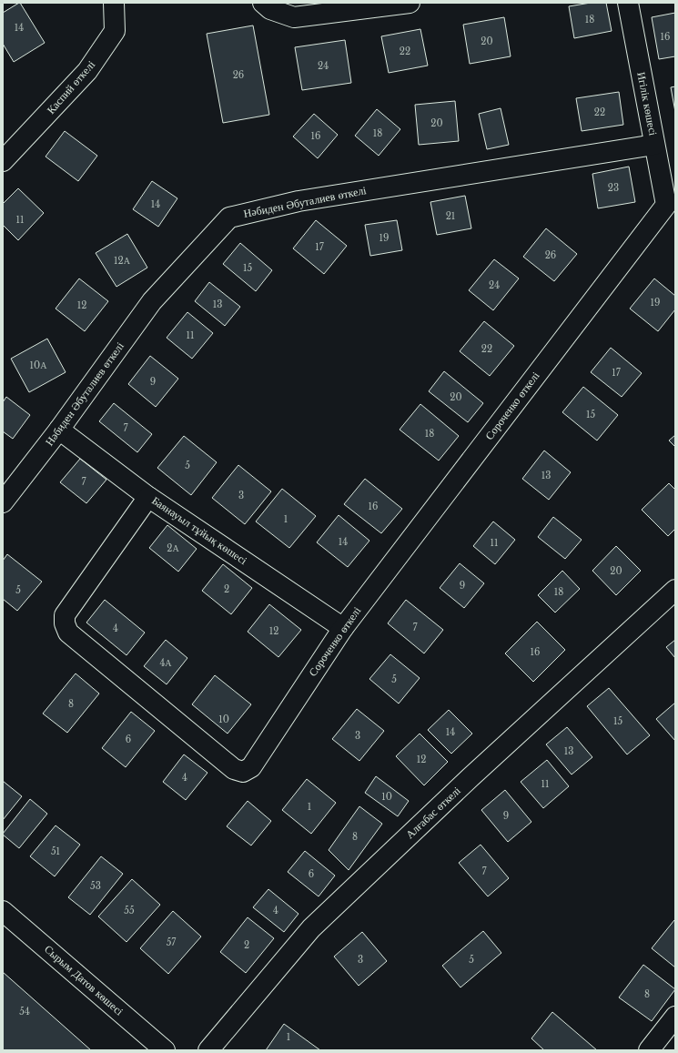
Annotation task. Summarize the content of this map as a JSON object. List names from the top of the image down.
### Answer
{
  "streets": {
    "street": [
      "Каспий өткелі",
      "Игілік көшесі",
      "Нәбиден Әбуталиев өткелі",
      "Сороченко өткелі",
      "Баянауыл тұйық көшесі",
      "Алғабас өткелі",
      "Сырым Датов көшесі"
    ]
  },
  "crossings": [
    ["Игілік көшесі", "Нәбиден Әбуталиев өткелі"],
    ["Игілік көшесі", "Сороченко өткелі"],
    ["Нәбиден Әбуталиев өткелі", "Баянауыл тұйық көшесі"],
    ["Сороченко өткелі", "Баянауыл тұйық көшесі"]
  ],
  "house_numbers": [
    "18",
    "14",
    "16",
    "20",
    "22",
    "24",
    "26",
    "22",
    "20",
    "18",
    "16",
    "23",
    "14",
    "21",
    "11",
    "19",
    "17",
    "26",
    "12А",
    "15",
    "24",
    "19",
    "13",
    "12",
    "11",
    "22",
    "10А",
    "17",
    "9",
    "20",
    "15",
    "7",
    "18",
    "5",
    "13",
    "7",
    "3",
    "16",
    "1",
    "14",
    "11",
    "2А",
    "20",
    "9",
    "2",
    "5",
    "18",
    "7",
    "4",
    "12",
    "16",
    "4А",
    "5",
    "8",
    "10",
    "15",
    "14",
    "3",
    "6",
    "13",
    "12",
    "4",
    "11",
    "10",
    "1",
    "9",
    "8",
    "51",
    "7",
    "6",
    "53",
    "55",
    "4",
    "57",
    "2",
    "3",
    "5",
    "8",
    "54",
    "1"
  ]
}
